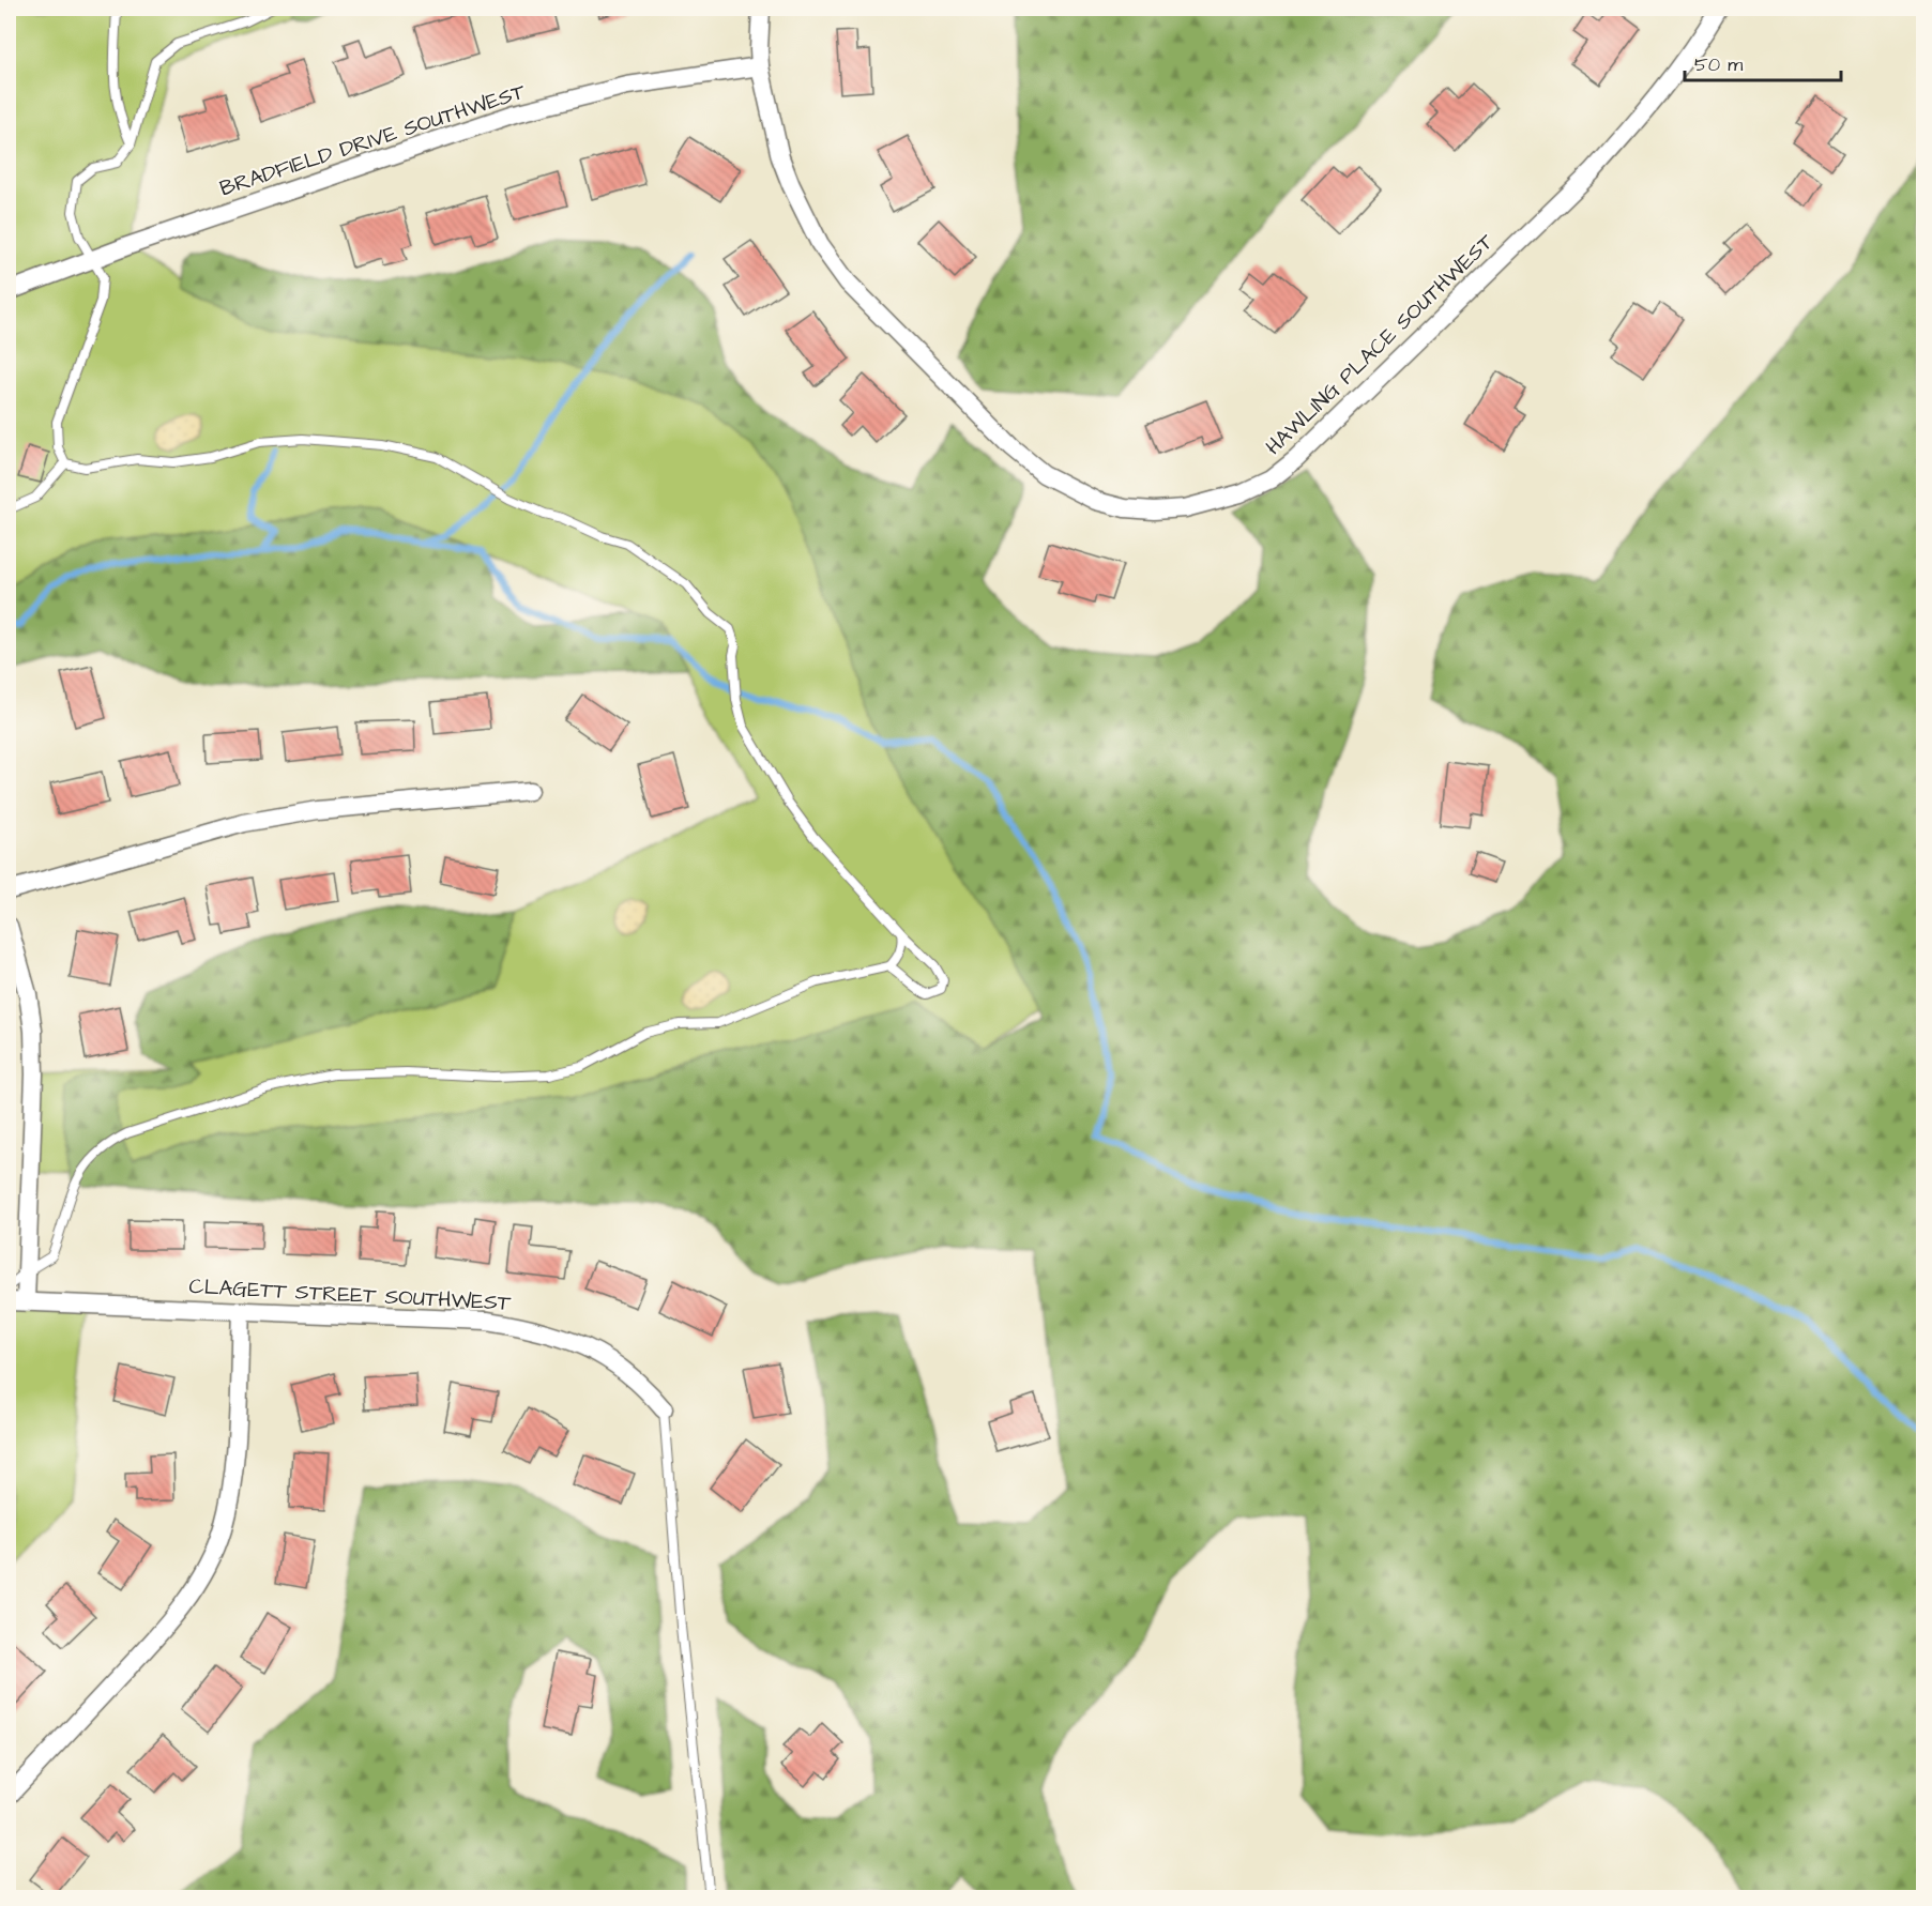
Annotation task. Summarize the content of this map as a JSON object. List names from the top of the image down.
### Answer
{
  "streets": {
    "street": ["BRADFIELD DRIVE SOUTHWEST", "HAWLING PLACE SOUTHWEST", "CLAGETT STREET SOUTHWEST"]
  },
  "crossings": [
    ["BRADFIELD DRIVE SOUTHWEST", "HAWLING PLACE SOUTHWEST"]
  ],
  "scale_bar": "50 m"
}
